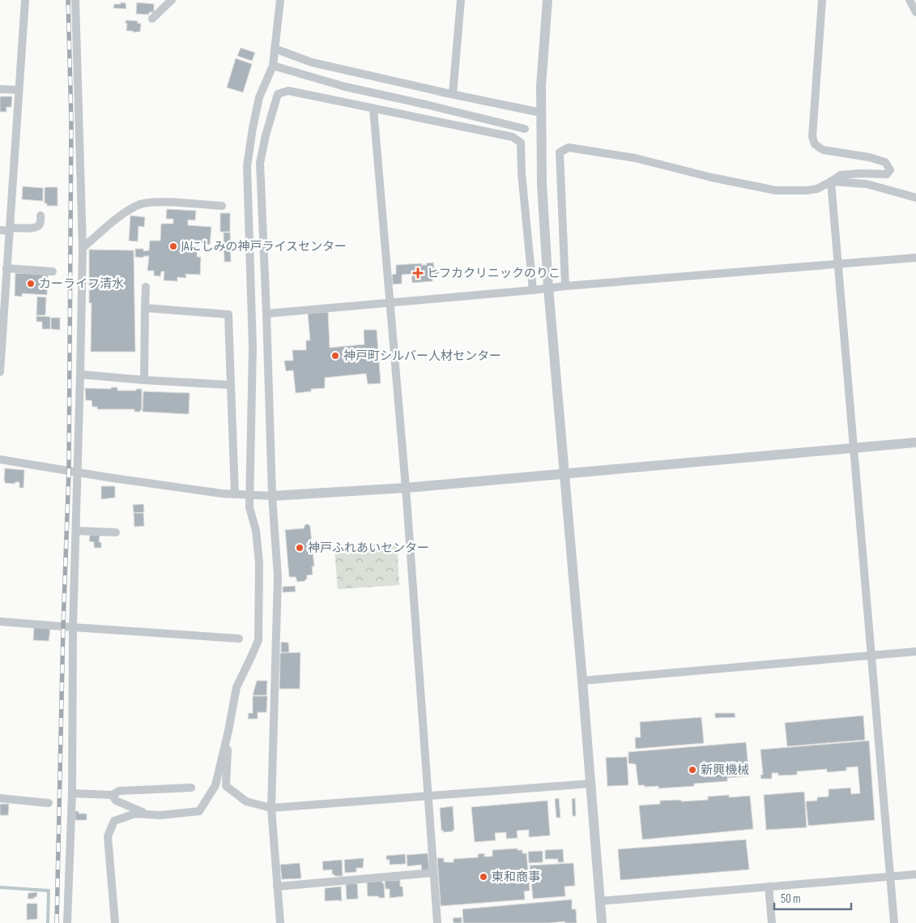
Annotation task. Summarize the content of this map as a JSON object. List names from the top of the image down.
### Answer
{
  "places": {
    "other": [
      "JAにしみの神戸ライスセンター",
      "カーライフ清水",
      "神戸町シルバー人材センター",
      "神戸ふれあいセンター",
      "新興機械",
      "東和商事"
    ],
    "health": ["ヒフカクリニックのりこ"]
  },
  "scale_bar": "50 m"
}
